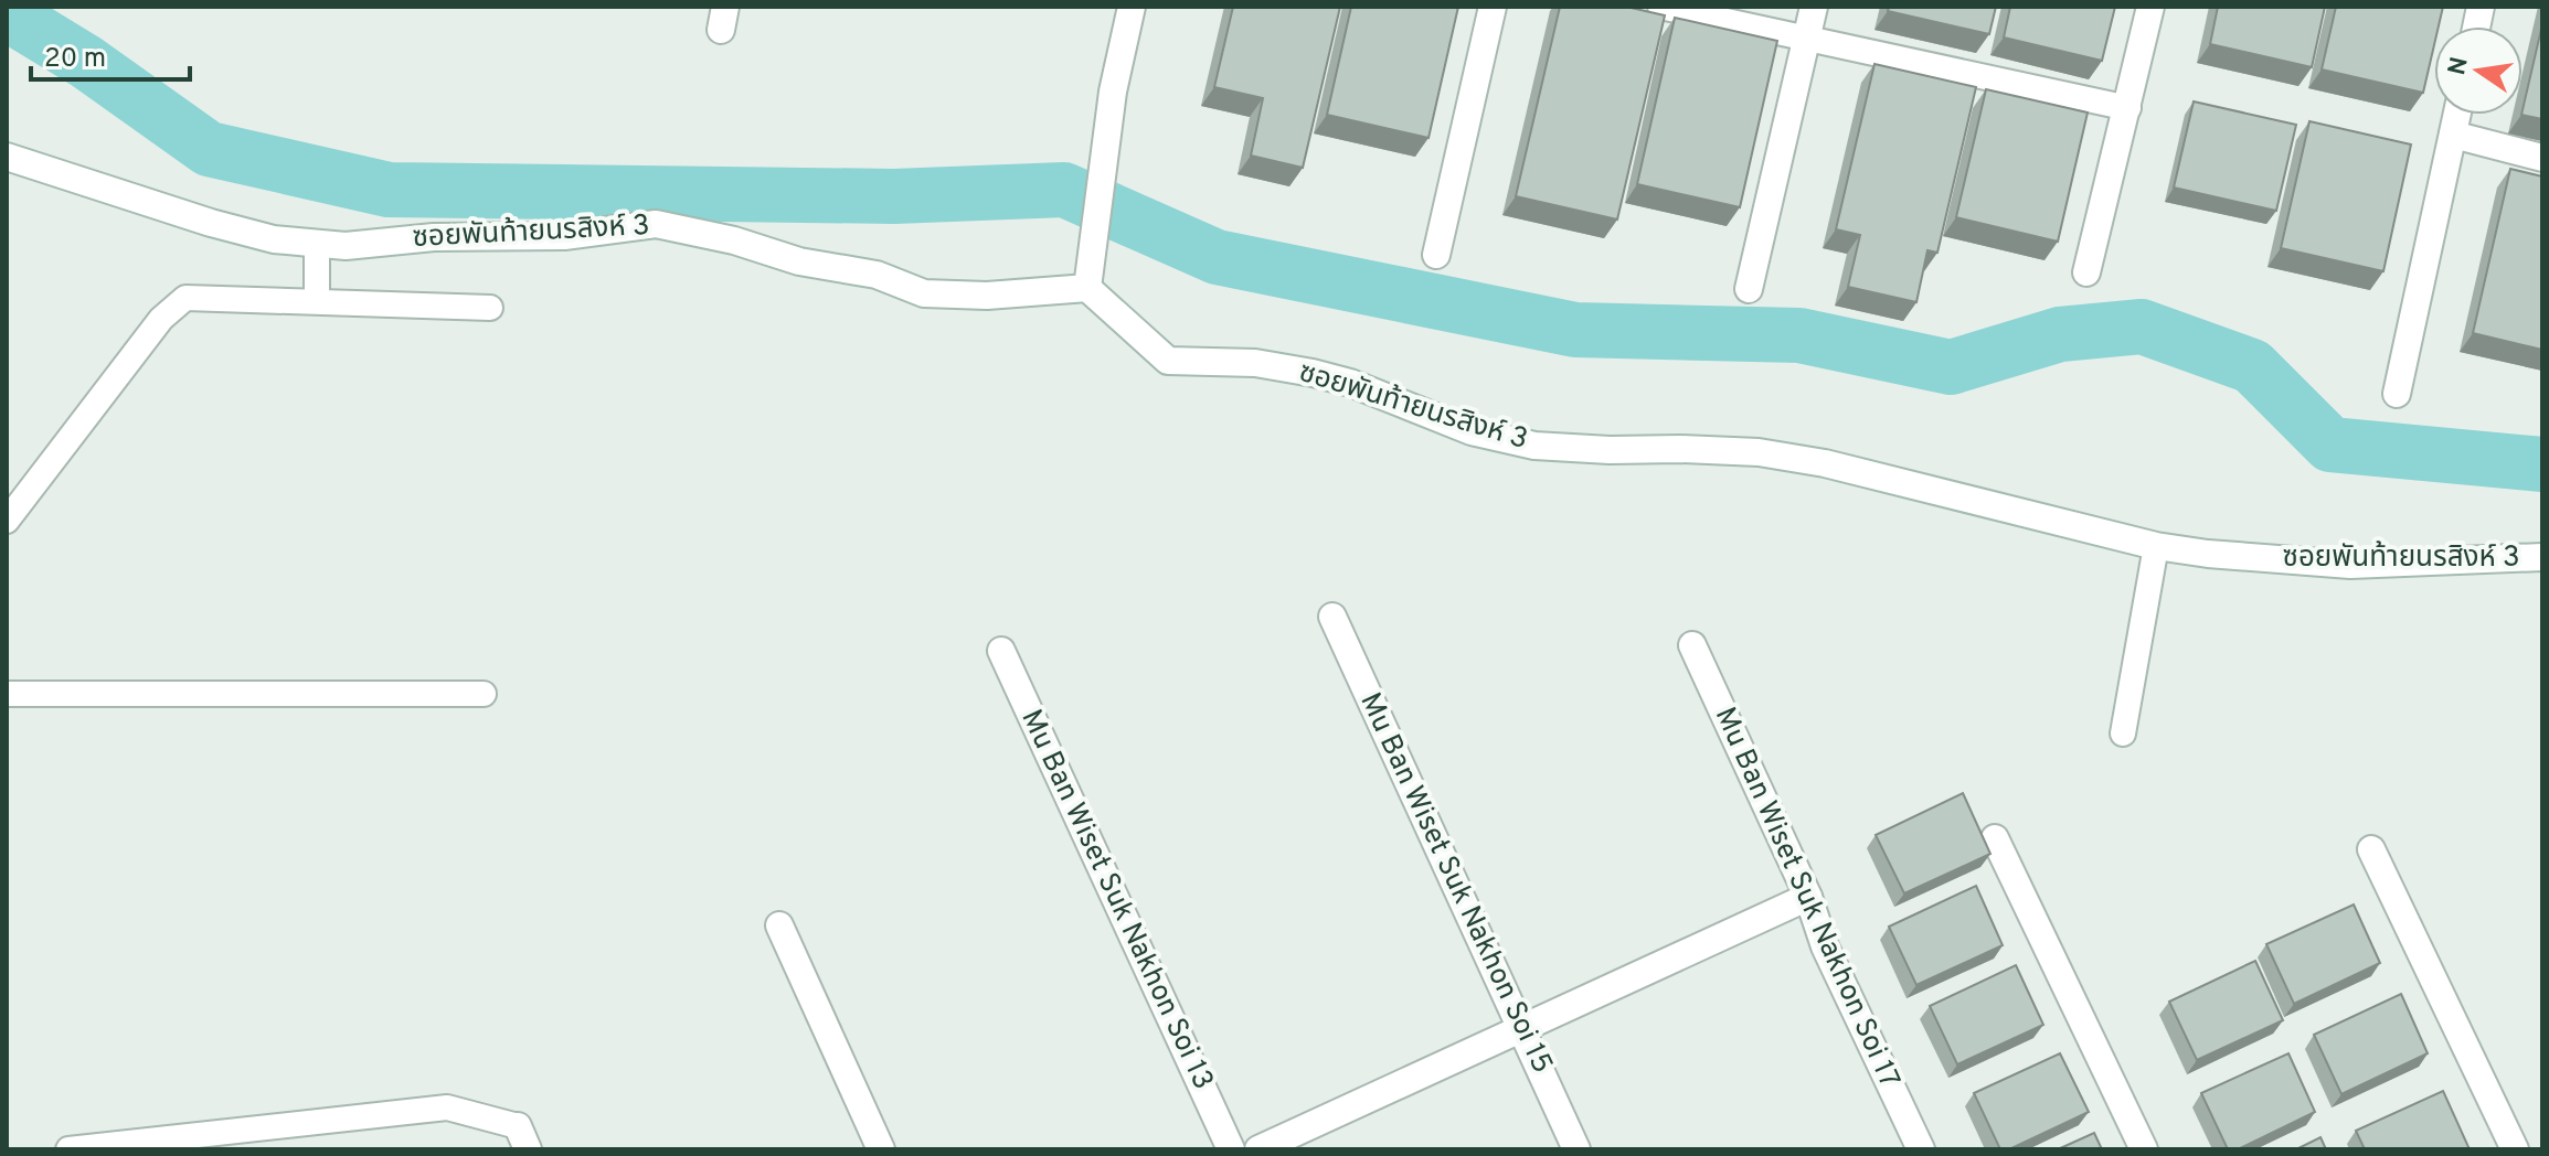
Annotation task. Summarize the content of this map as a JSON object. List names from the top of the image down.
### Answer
{
  "streets": {
    "street": [
      "ซอยพันท้ายนรสิงห์ 3",
      "Mu Ban Wiset Suk Nakhon Soi 15",
      "Mu Ban Wiset Suk Nakhon Soi 17",
      "Mu Ban Wiset Suk Nakhon Soi 13"
    ]
  },
  "scale_bar": "20 m",
  "north": "left"
}
